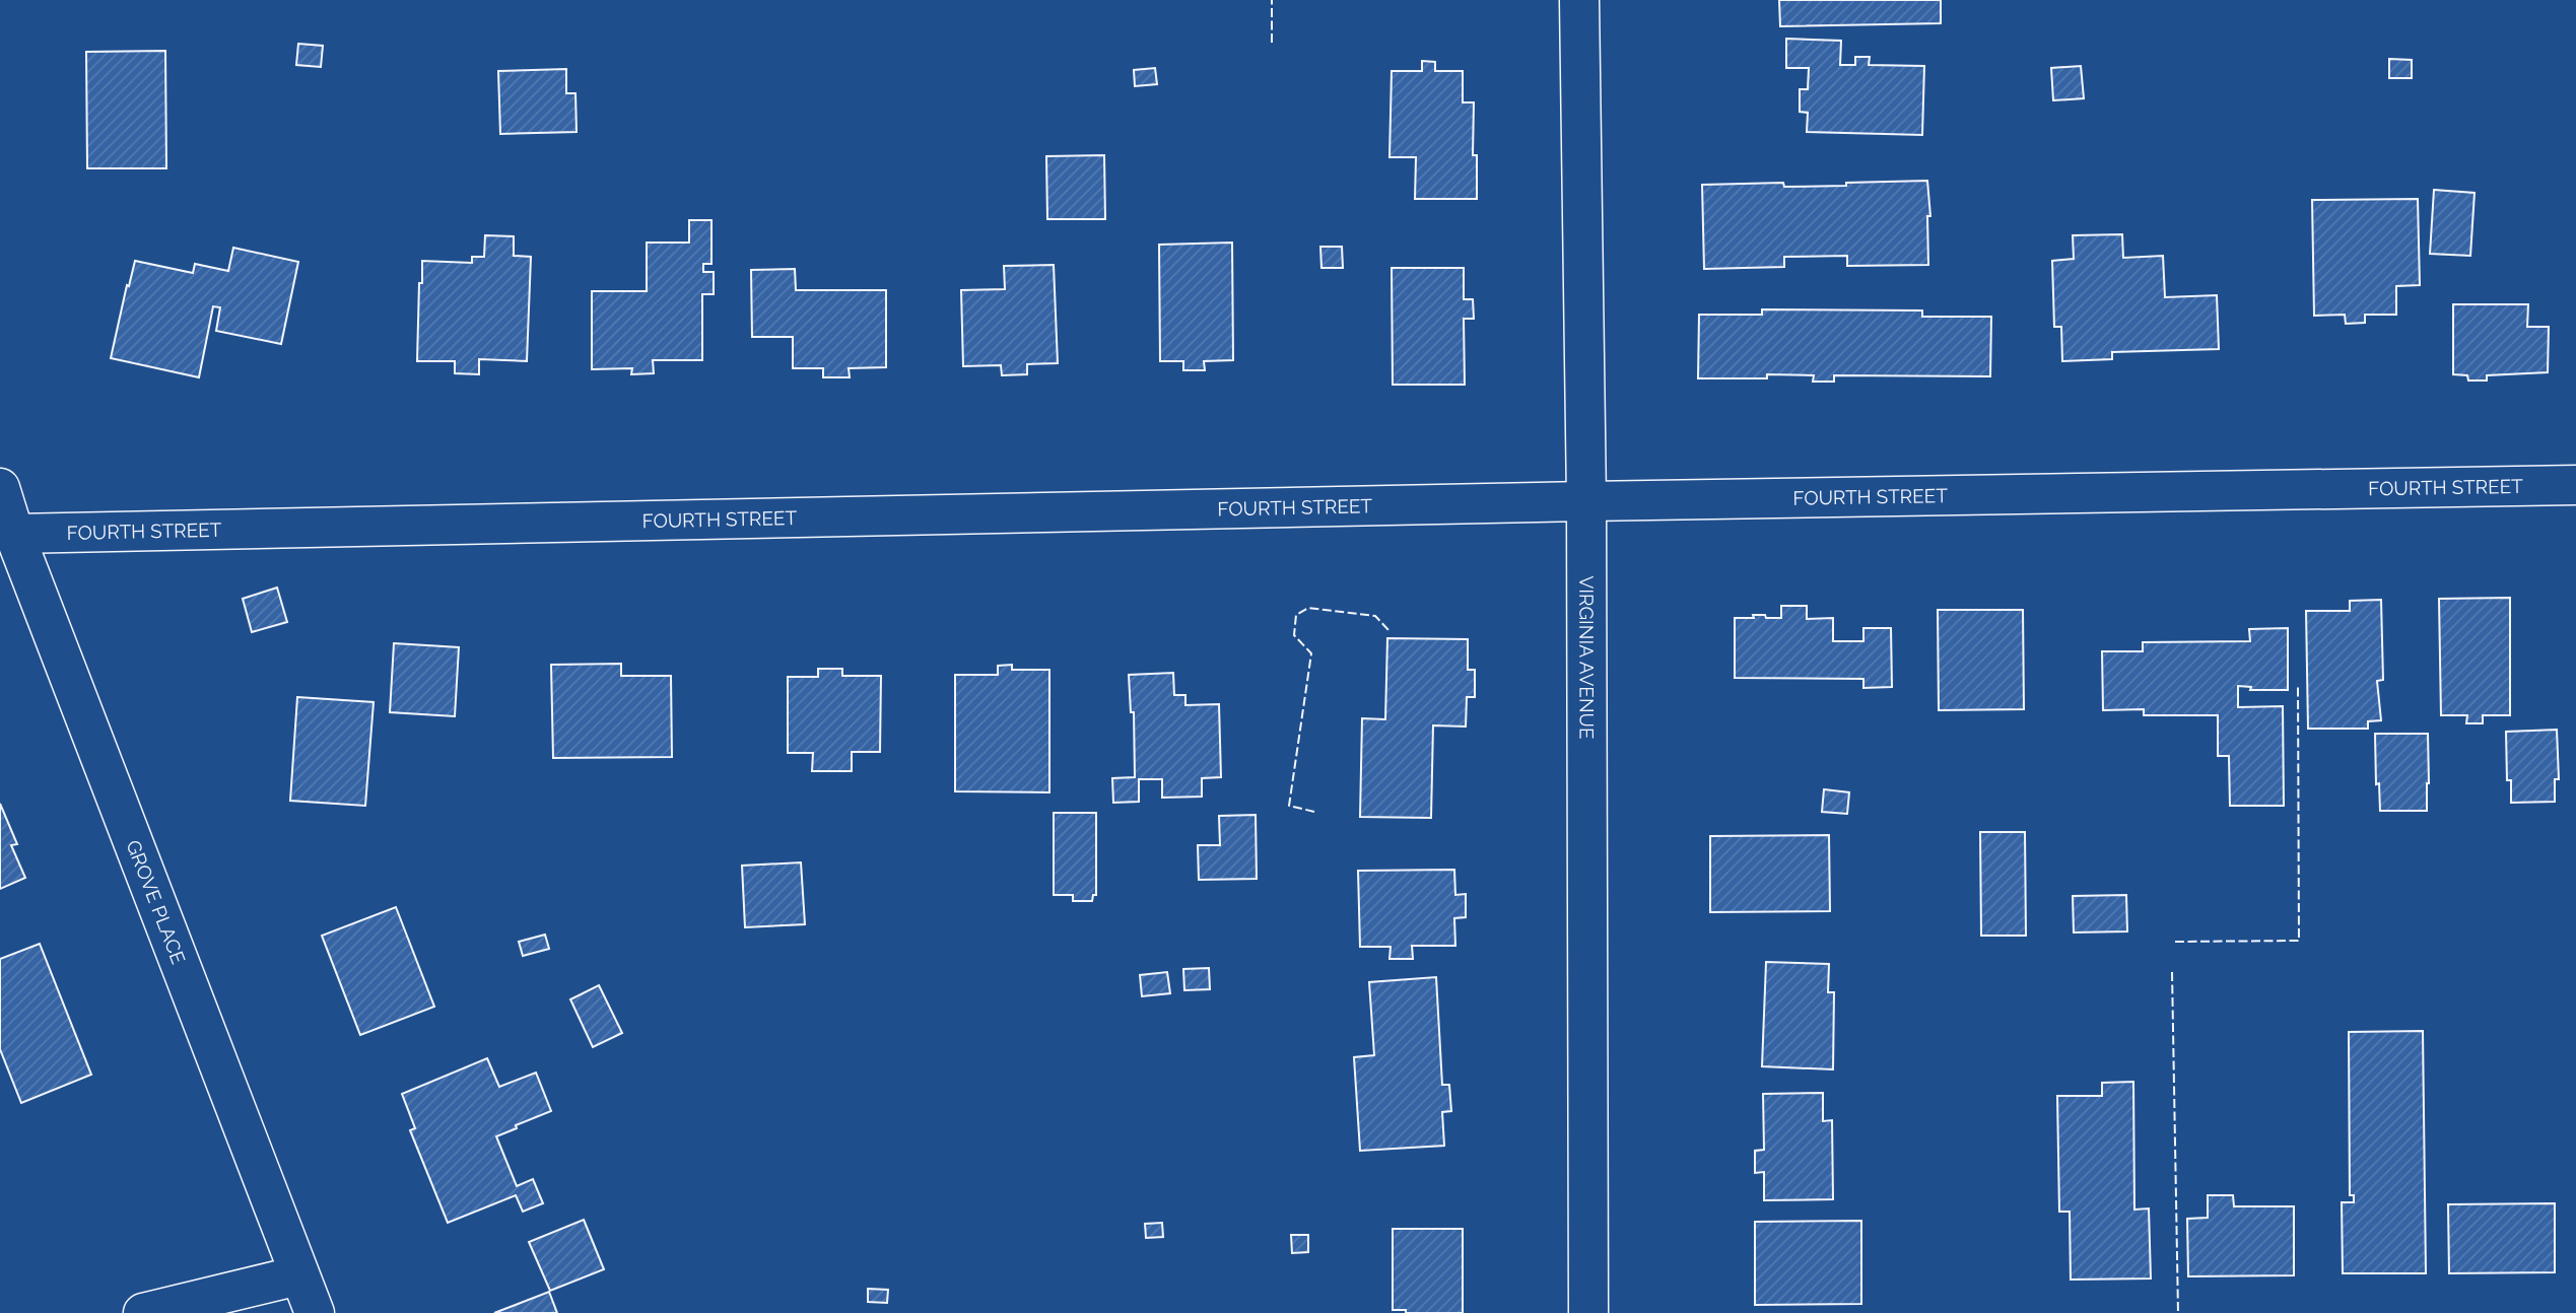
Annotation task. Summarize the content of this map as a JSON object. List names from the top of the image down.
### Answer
{
  "streets": {
    "street": ["FOURTH STREET", "VIRGINIA AVENUE", "GROVE PLACE"]
  },
  "crossings": [
    ["FOURTH STREET", "VIRGINIA AVENUE"],
    ["FOURTH STREET", "GROVE PLACE"]
  ]
}
